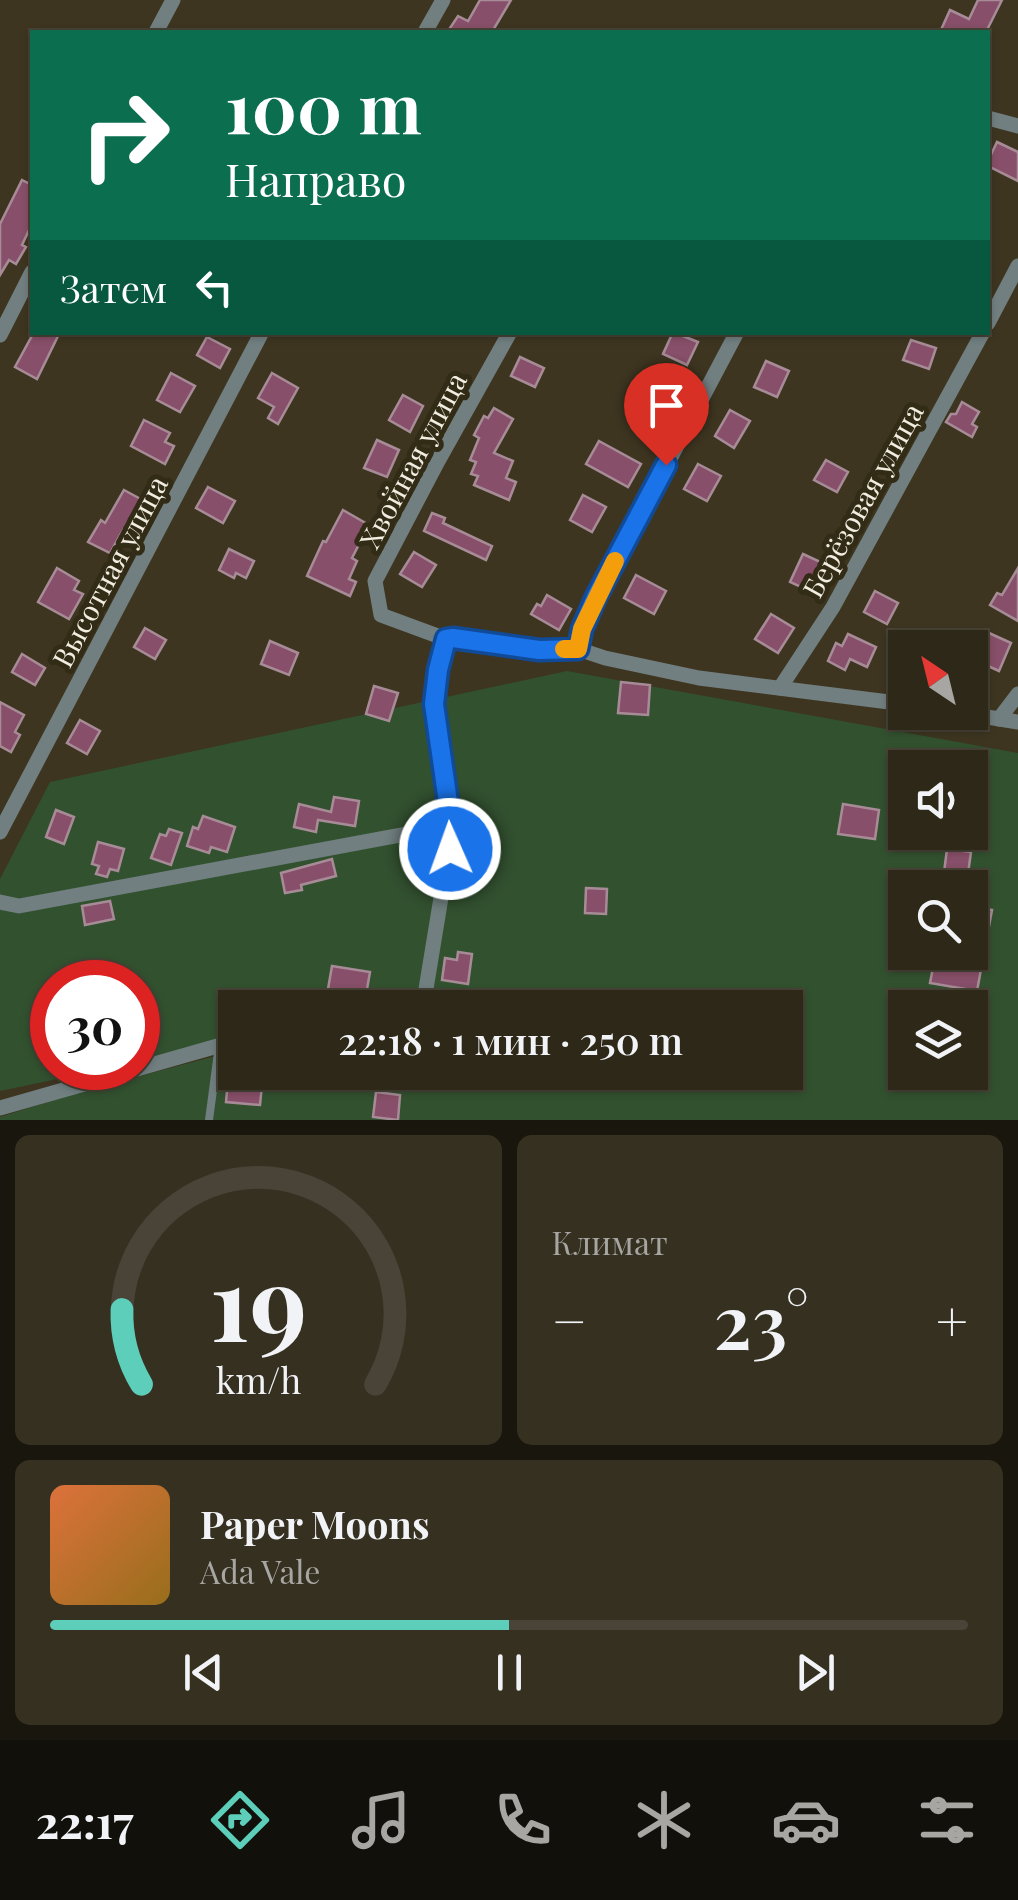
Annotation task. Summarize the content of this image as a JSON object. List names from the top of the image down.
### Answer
{
  "streets": {
    "street": ["Хвойная улица", "Берёзовая улица", "Высотная улица"]
  },
  "north": "top left",
  "page": {
    "turn": ["100 m", "Направо"],
    "then": "Затем",
    "limit": "30",
    "trip": "22:18 · 1 мин · 250 m",
    "tile": "Климат",
    "heat": ["−", "23°", "+"],
    "song": ["Paper Moons", "Ada Vale"],
    "tabs": "22:17",
    "gauge": ["19", "km/h"]
  }
}
